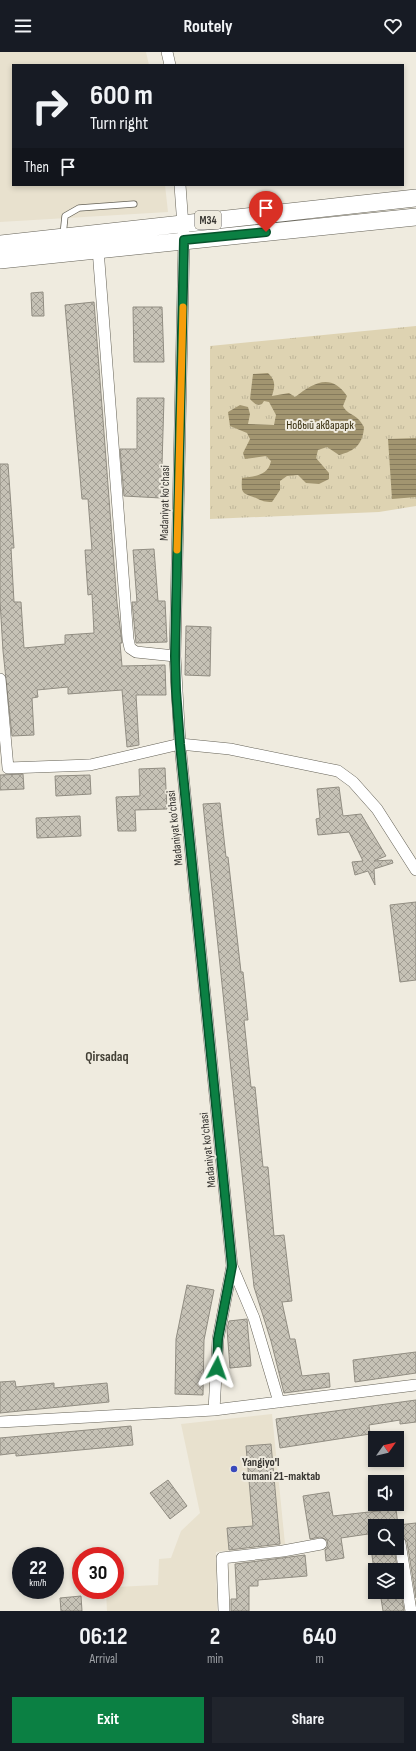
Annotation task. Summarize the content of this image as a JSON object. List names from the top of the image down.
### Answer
{
  "streets": {
    "main road": ["M34"],
    "street": ["Madaniyat ko'chasi"]
  },
  "crossings": [
    ["M34", "Madaniyat ko'chasi"]
  ],
  "districts": ["Qirsadaq"],
  "parks": ["Новый акварарк"],
  "places": ["Yangiyo'l tumani 21-maktab"],
  "north": "top right",
  "page": {
    "header": "Routely",
    "turn": ["600 m", "Turn right"],
    "then": "Then",
    "speed": "22 km/h",
    "limit": "30",
    "eta": [
      "06:12",
      "Arrival",
      "2",
      "min",
      "640",
      "m"
    ],
    "buttons": ["Exit", "Share"]
  }
}
